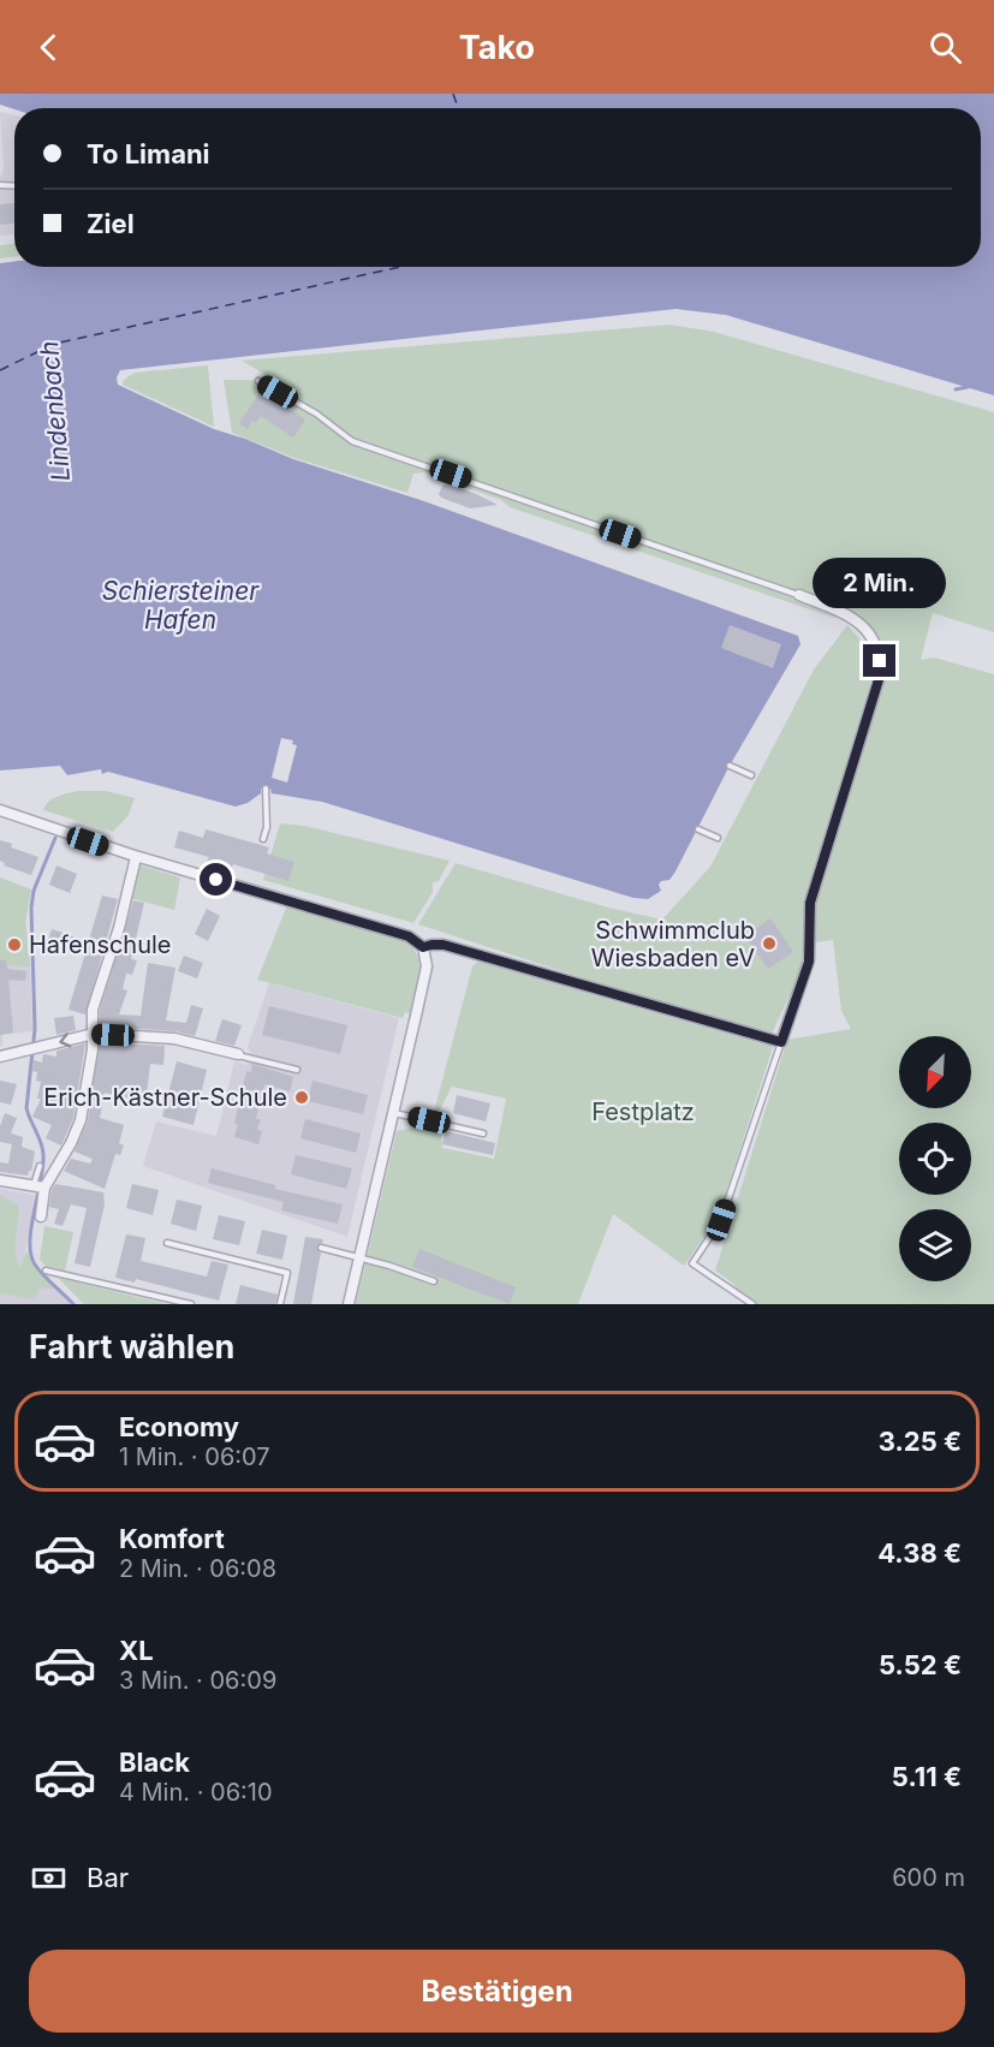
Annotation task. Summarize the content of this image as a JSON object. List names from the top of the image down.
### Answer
{
  "water": ["Lindenbach", "Schiersteiner Hafen"],
  "parks": ["Festplatz"],
  "places": ["Schwimmclub Wiesbaden eV", "Hafenschule", "Erich-Kästner-Schule"],
  "north": "bottom left",
  "page": {
    "header": "Tako",
    "banner": ["To Limani", "Ziel"],
    "bubble": "2 Min.",
    "heading": "Fahrt wählen",
    "list": [
      {
        "name": "Economy",
        "note": "1 Min. · 06:07",
        "value": "3.25 €"
      },
      {
        "name": "Komfort",
        "note": "2 Min. · 06:08",
        "value": "4.38 €"
      },
      {
        "name": "XL",
        "note": "3 Min. · 06:09",
        "value": "5.52 €"
      },
      {
        "name": "Black",
        "note": "4 Min. · 06:10",
        "value": "5.11 €"
      }
    ],
    "pay": ["Bar", "600 m"],
    "buttons": "Bestätigen"
  }
}
